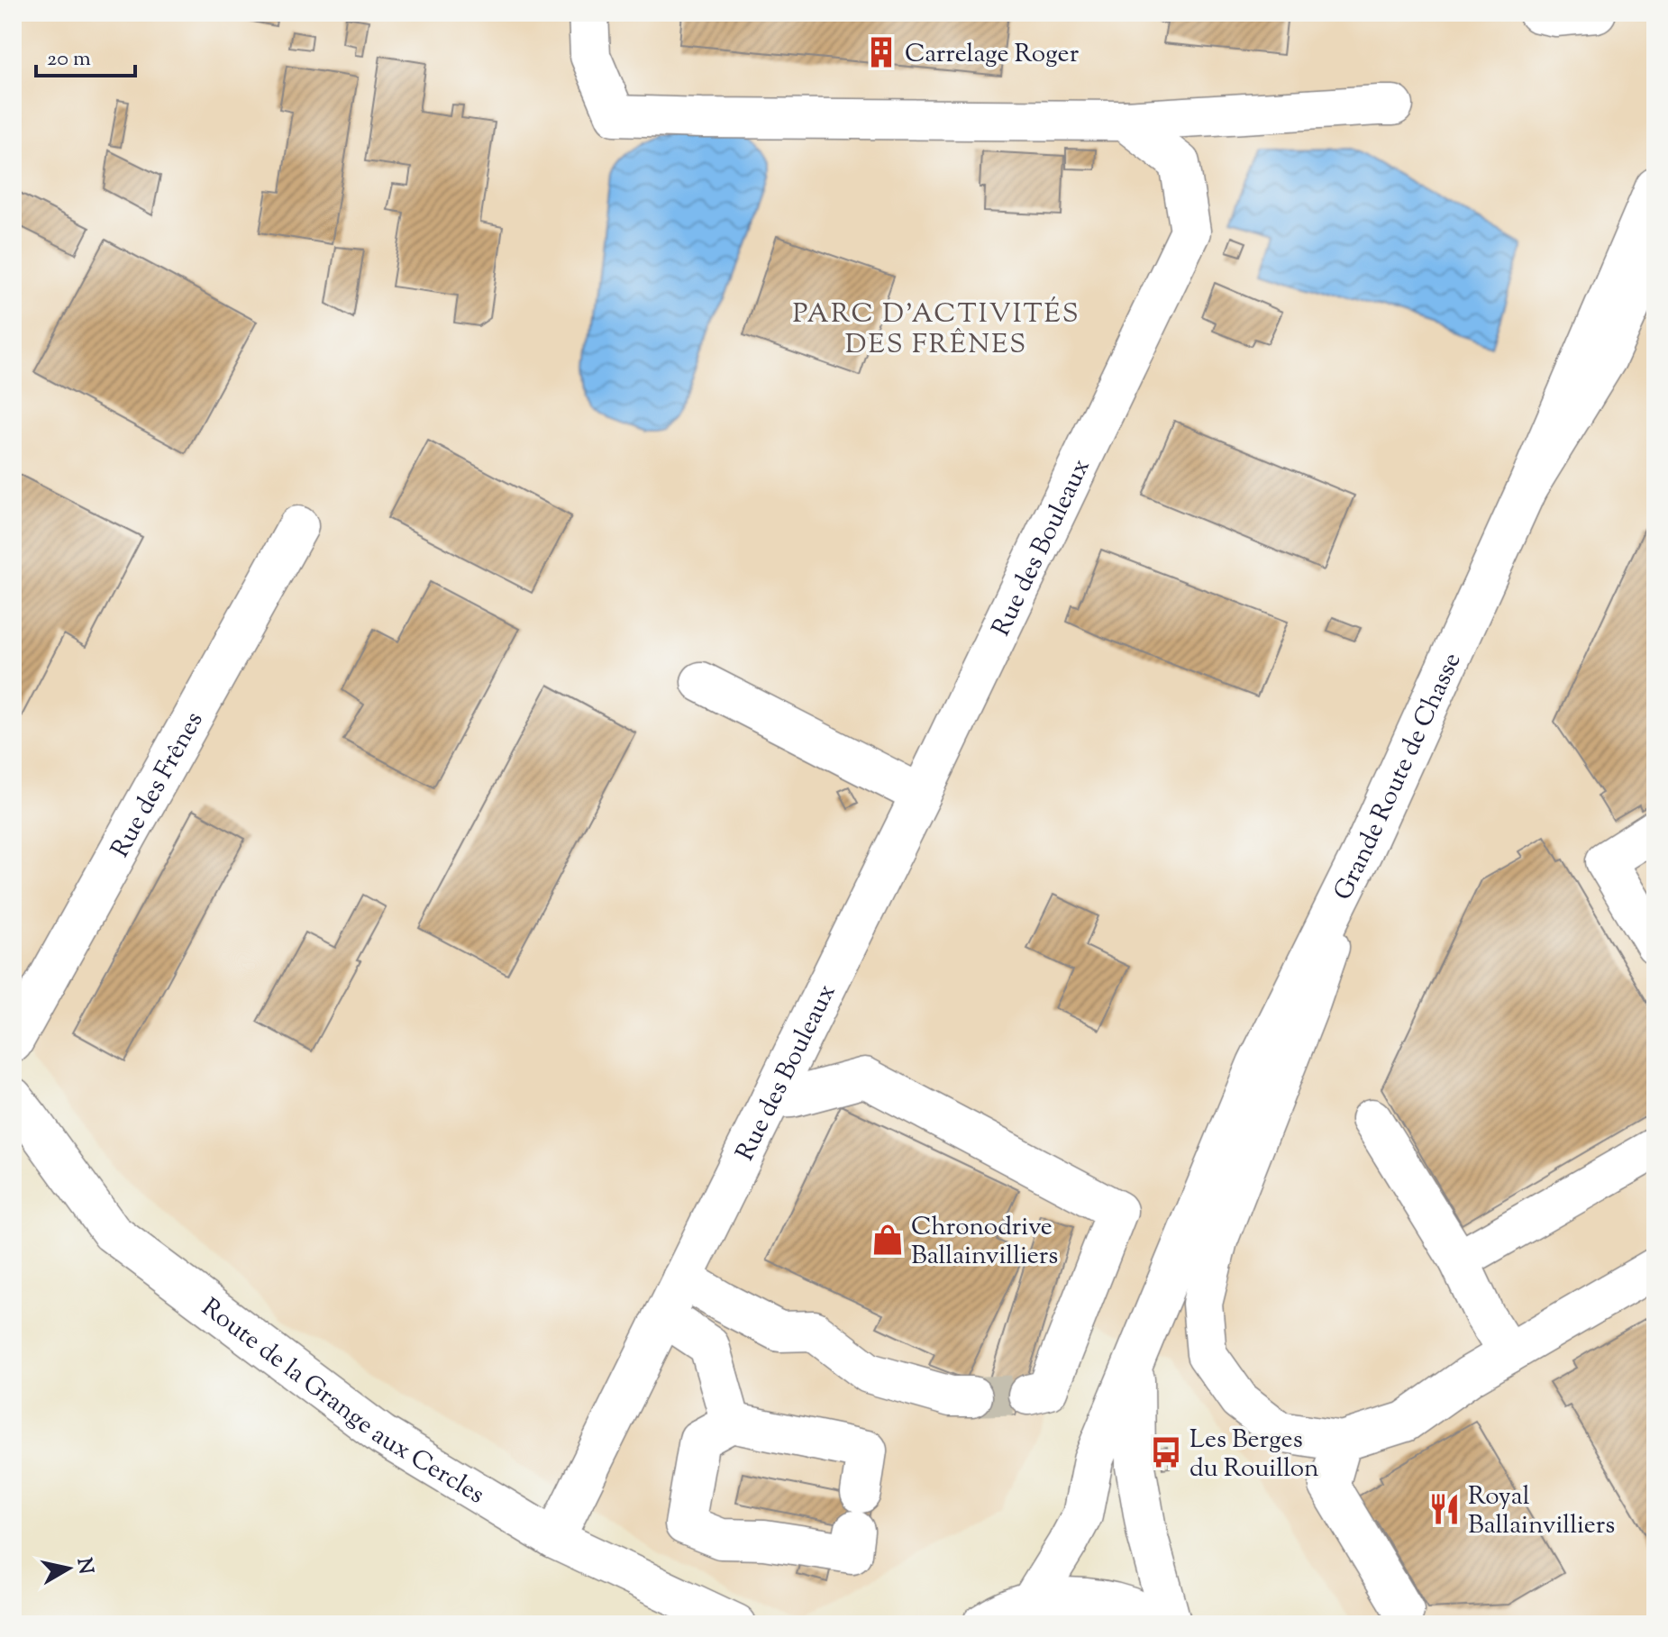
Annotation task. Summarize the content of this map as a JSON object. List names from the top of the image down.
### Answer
{
  "streets": {
    "main road": [
      "Rue des Bouleaux",
      "Grande Route de Chasse",
      "Rue des Frênes",
      "Route de la Grange aux Cercles"
    ]
  },
  "crossings": [
    ["Rue des Bouleaux", "Route de la Grange aux Cercles"]
  ],
  "districts": ["PARC D'ACTIVITÉS DES FRÊNES"],
  "places": {
    "building": ["Carrelage Roger"],
    "shop": ["Chronodrive Ballainvilliers"],
    "bus stop": ["Les Berges du Rouillon"],
    "restaurant": ["Royal Ballainvilliers"]
  },
  "scale_bar": "20 m",
  "north": "right"
}
